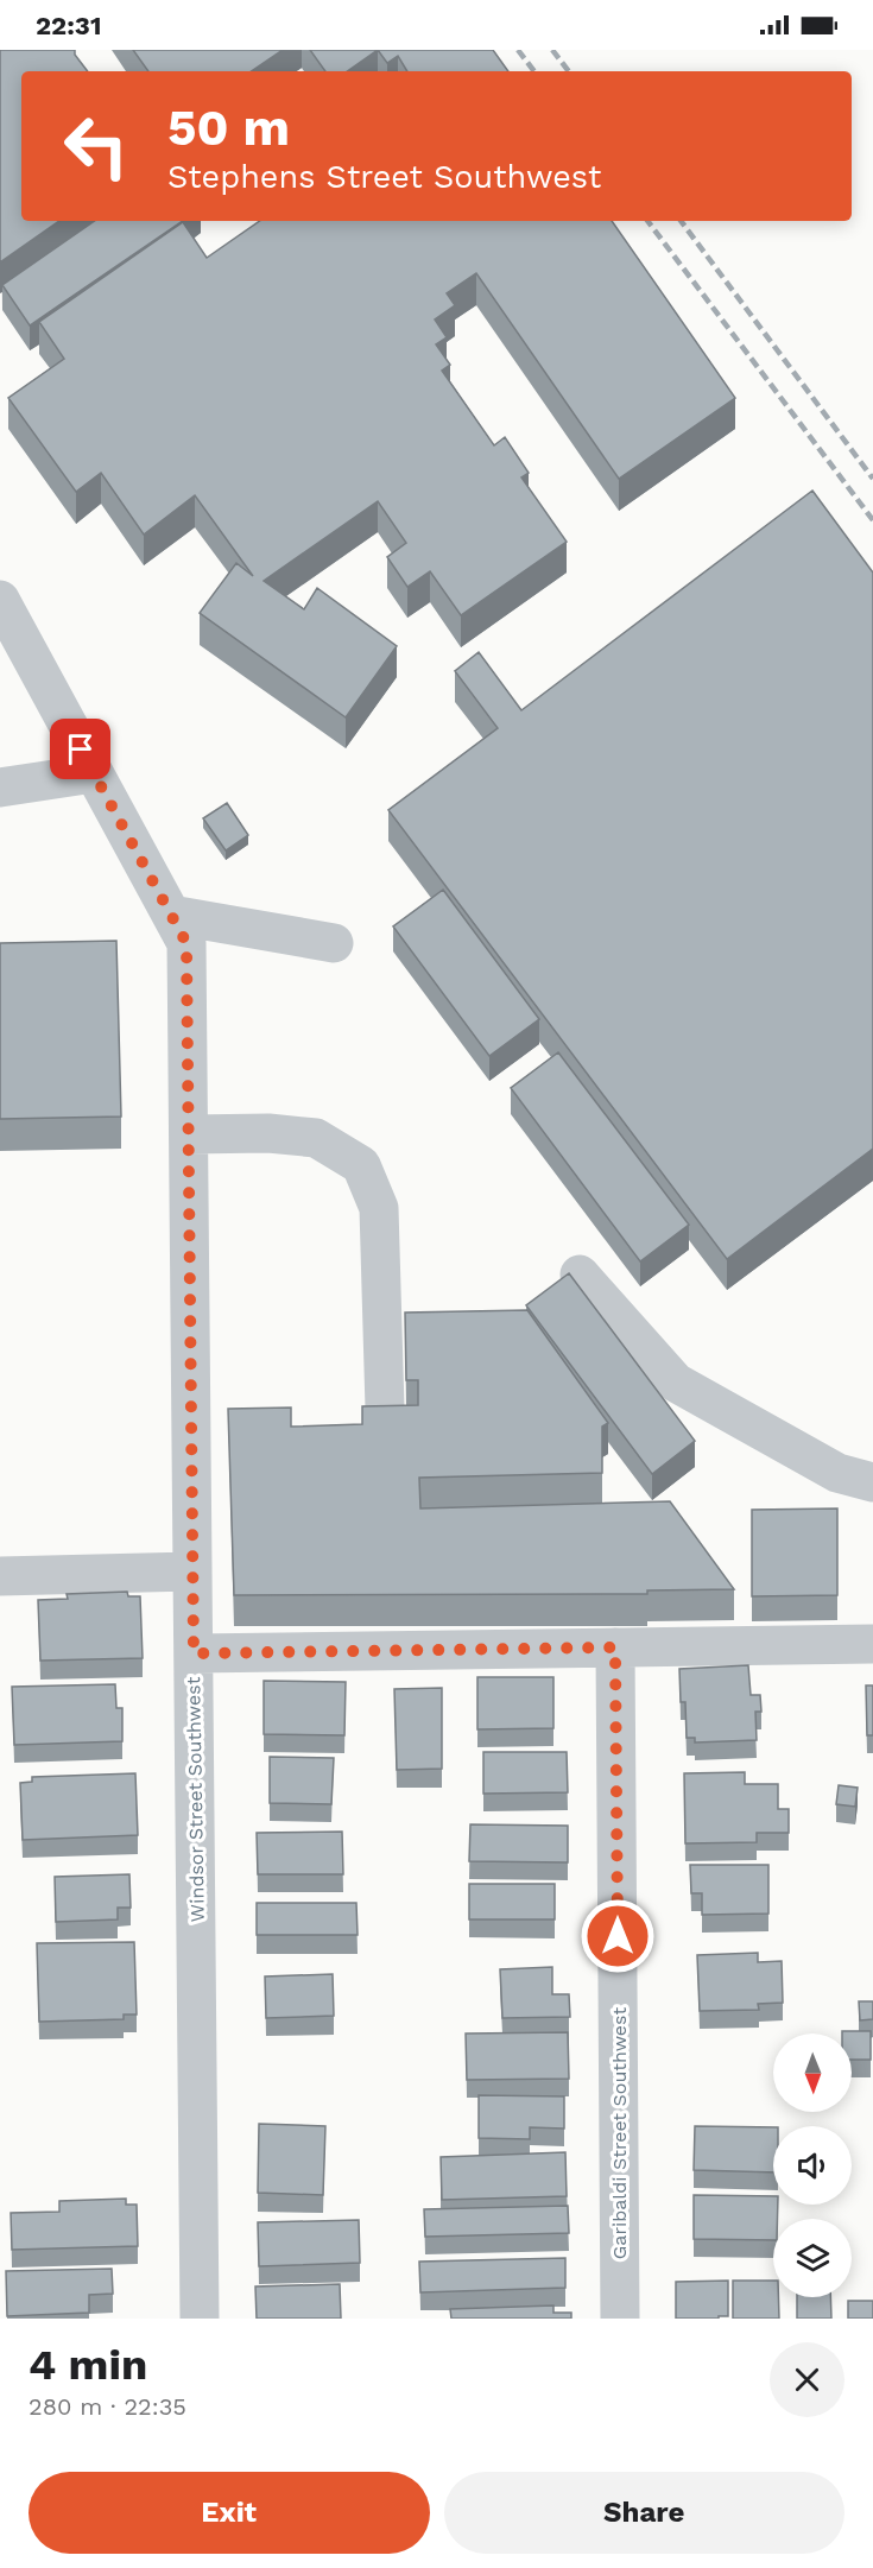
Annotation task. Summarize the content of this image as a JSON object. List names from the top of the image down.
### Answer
{
  "streets": {
    "street": ["Windsor Street Southwest", "Garibaldi Street Southwest"]
  },
  "north": "bottom",
  "page": {
    "status": "22:31",
    "turn": ["50 m", "Stephens Street Southwest"],
    "heading": ["4 min", "280 m · 22:35"],
    "buttons": ["Exit", "Share"]
  }
}
